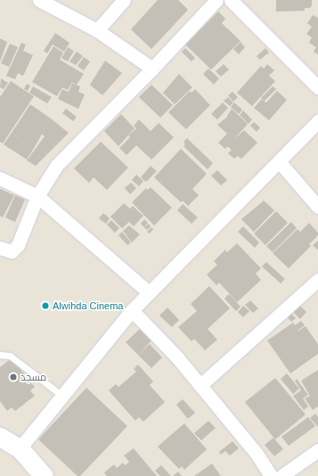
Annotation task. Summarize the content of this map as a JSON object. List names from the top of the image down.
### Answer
{
  "places": ["Alwihda Cinema", "مسجد"]
}
